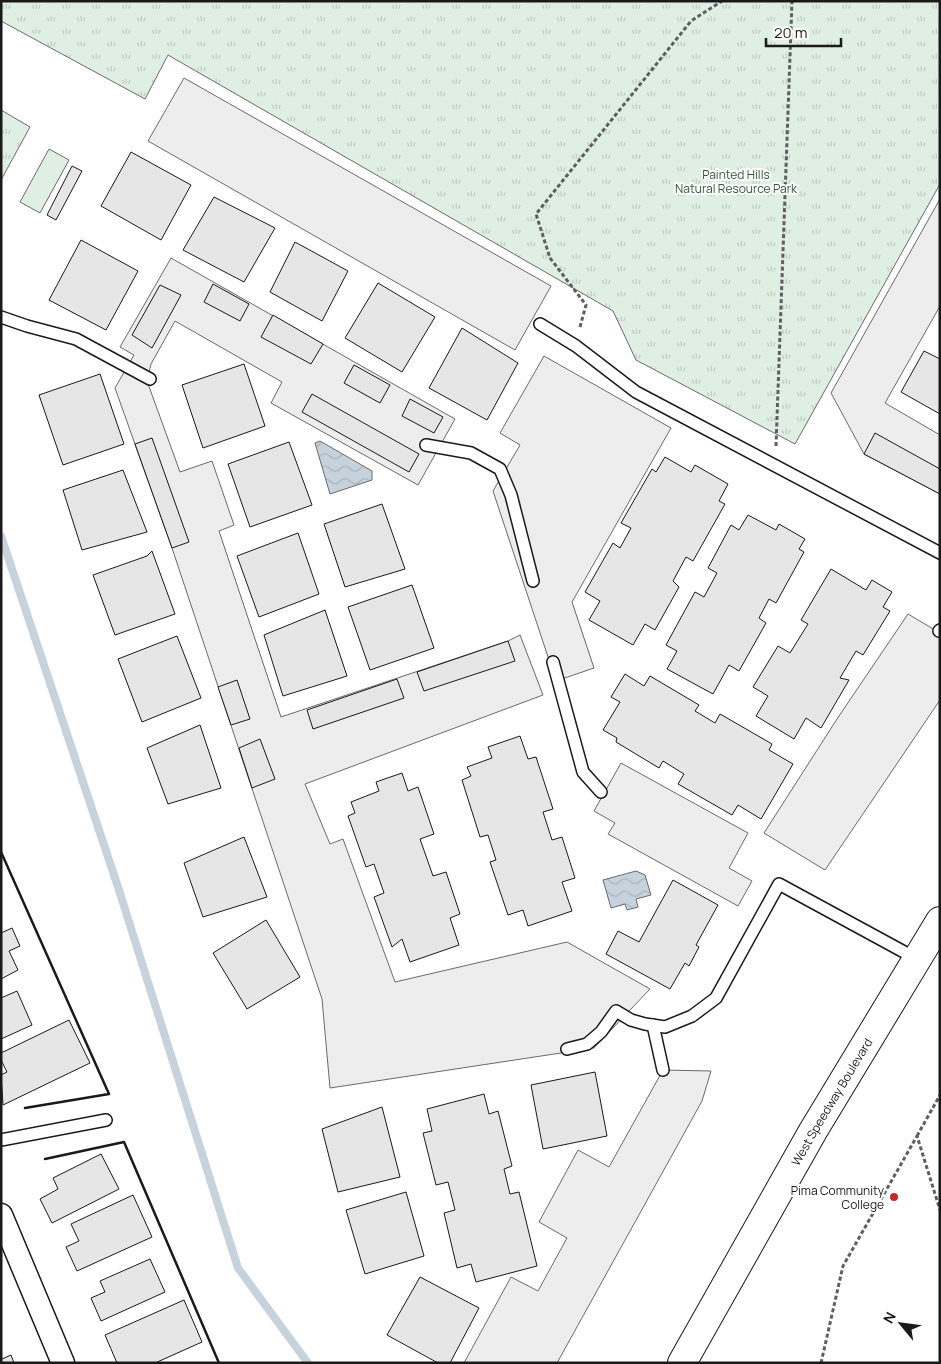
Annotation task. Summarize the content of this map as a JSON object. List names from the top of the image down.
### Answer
{
  "streets": {
    "main road": ["West Speedway Boulevard"]
  },
  "parks": ["Painted Hills Natural Resource Park"],
  "places": ["Pima Community College"],
  "scale_bar": "20 m",
  "north": "top left"
}
